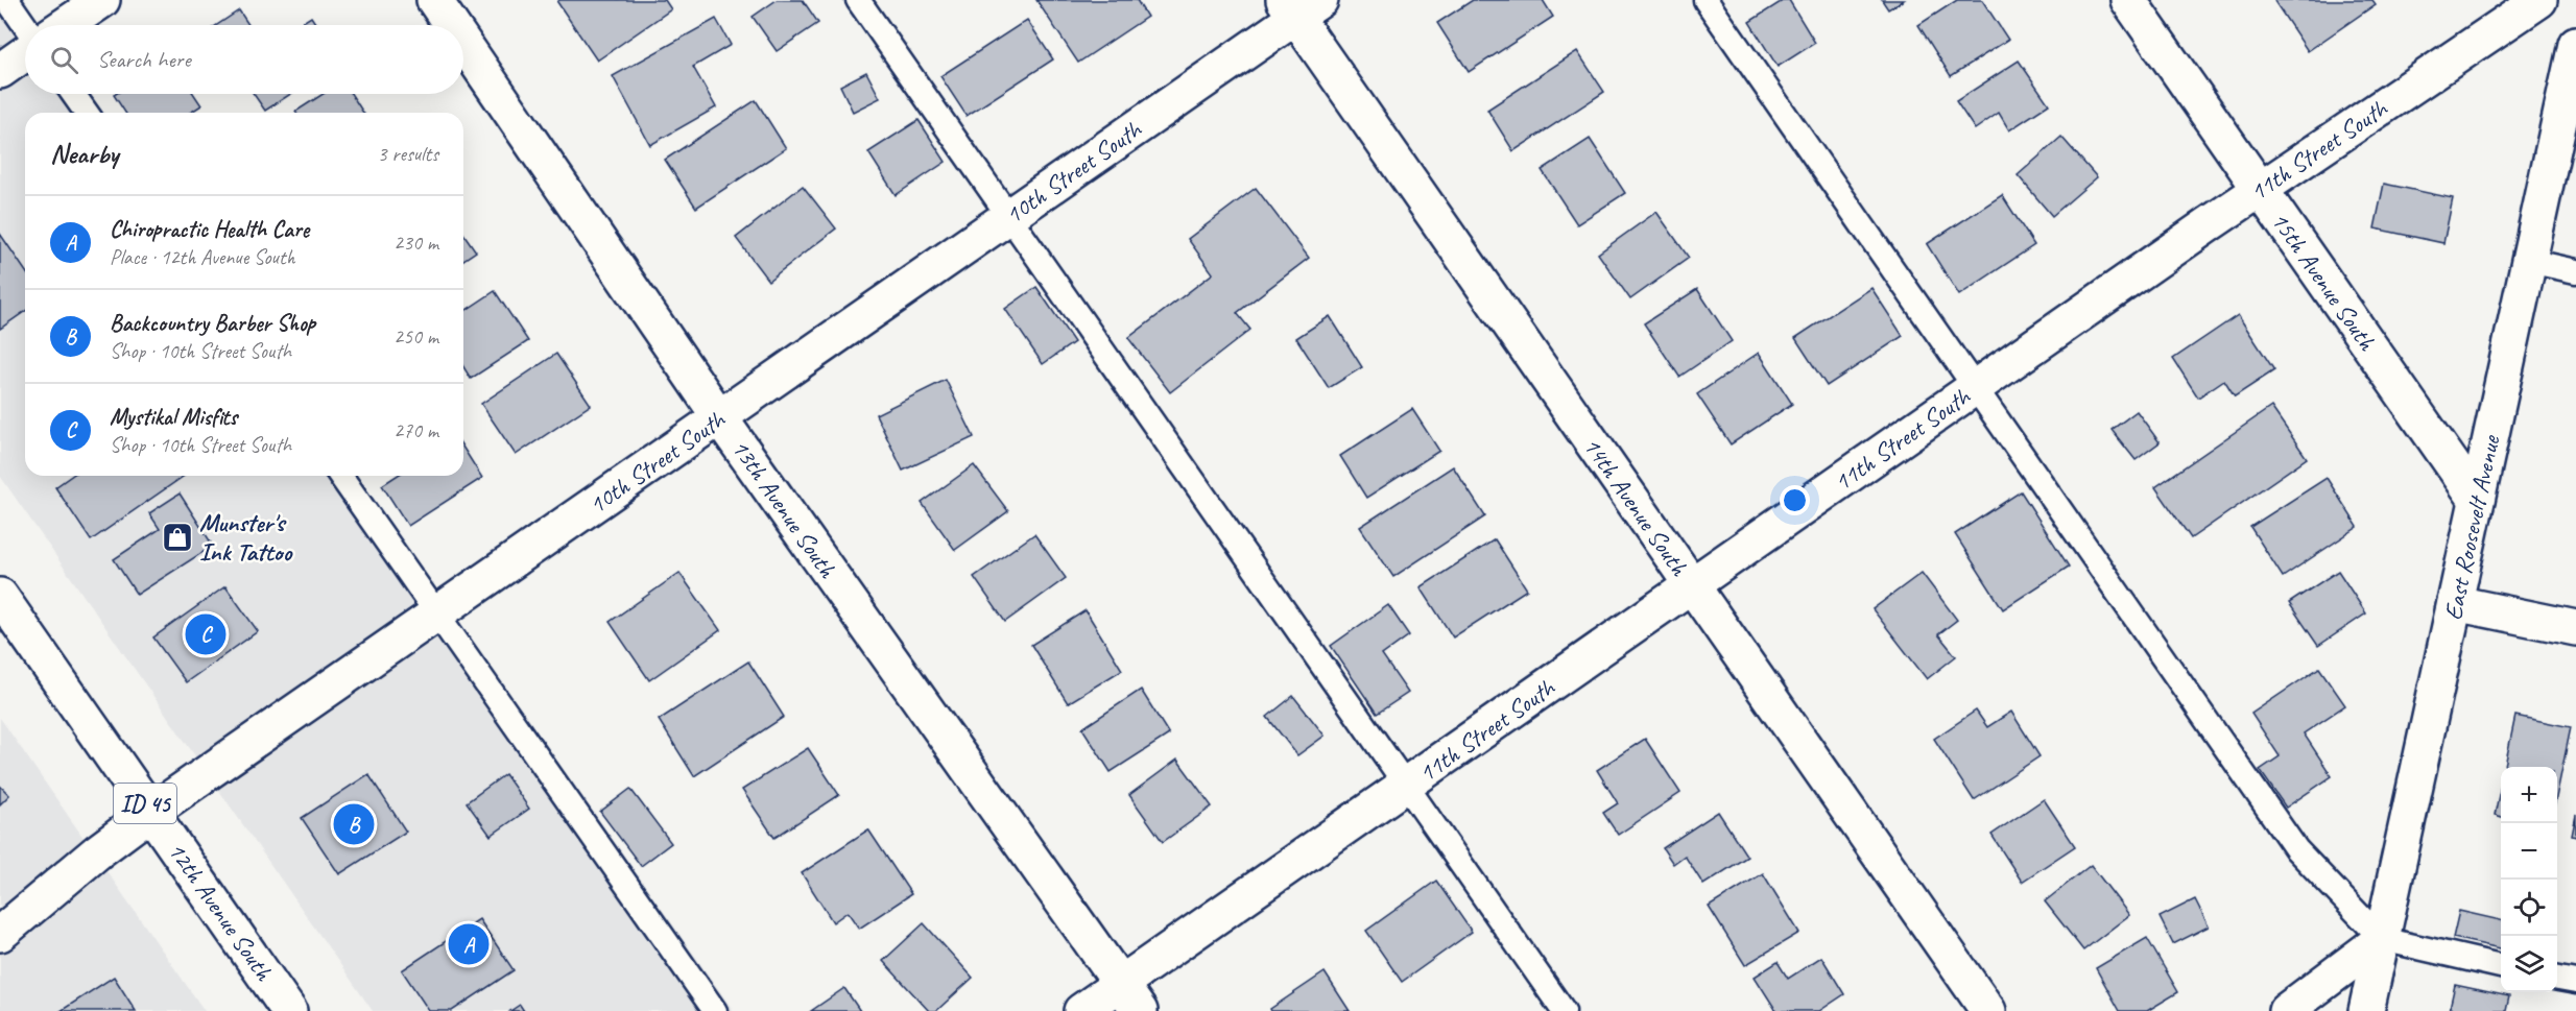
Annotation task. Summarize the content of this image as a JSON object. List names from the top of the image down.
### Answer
{
  "streets": {
    "street": [
      "11th Street South",
      "10th Street South",
      "15th Avenue South",
      "14th Avenue South",
      "13th Avenue South",
      "East Roosevelt Avenue",
      "ID 45",
      "12th Avenue South"
    ]
  },
  "crossings": [
    ["11th Street South", "15th Avenue South"],
    ["11th Street South", "14th Avenue South"],
    ["11th Street South", "13th Avenue South"],
    ["10th Street South", "14th Avenue South"],
    ["10th Street South", "13th Avenue South"],
    ["10th Street South", "12th Avenue South"],
    ["15th Avenue South", "East Roosevelt Avenue"]
  ],
  "places": {
    "shop": ["Munster's Ink Tattoo"]
  },
  "page": {
    "search": "Search here",
    "heading": ["Nearby", "3 results"],
    "list": [
      {
        "mark": "A",
        "name": "Chiropractic Health Care",
        "note": "Place · 12th Avenue South",
        "value": "230 m"
      },
      {
        "mark": "B",
        "name": "Backcountry Barber Shop",
        "note": "Shop · 10th Street South",
        "value": "250 m"
      },
      {
        "mark": "C",
        "name": "Mystikal Misfits",
        "note": "Shop · 10th Street South",
        "value": "270 m"
      }
    ],
    "pins": ["C", "B", "A"],
    "map_buttons": ["+", "−"]
  }
}
